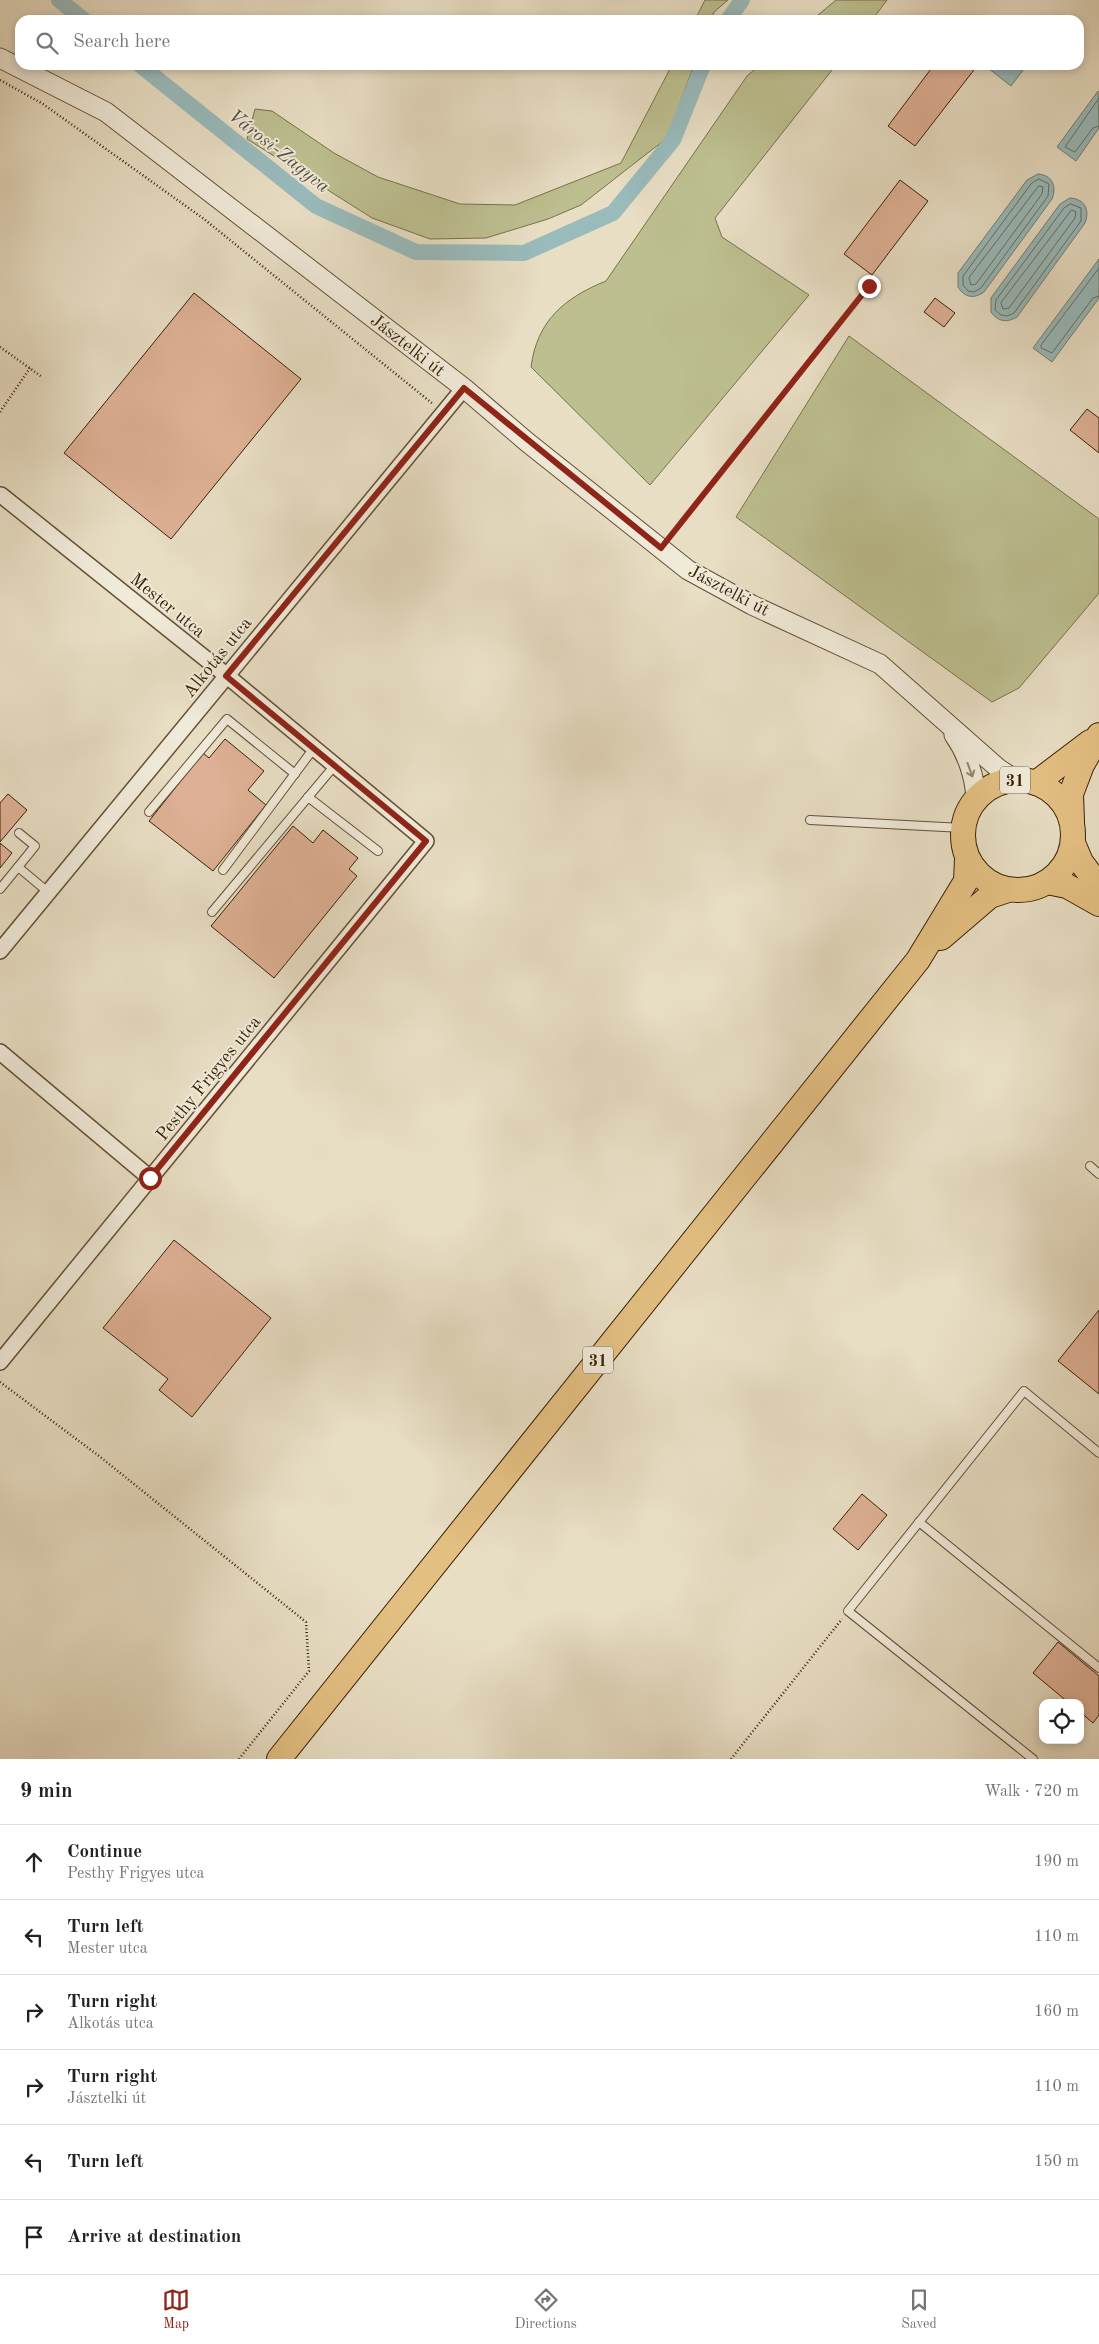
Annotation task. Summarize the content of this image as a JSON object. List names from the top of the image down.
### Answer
{
  "streets": {
    "main road": ["31"],
    "street": [
      "Jásztelki út",
      "Mester utca",
      "Alkotás utca",
      "Pesthy Frigyes utca"
    ]
  },
  "crossings": [
    ["Jásztelki út", "Alkotás utca"],
    ["Jásztelki út", "31"],
    ["Mester utca", "Alkotás utca"],
    ["Mester utca", "Pesthy Frigyes utca"]
  ],
  "water": ["Városi-Zagyva"],
  "page": {
    "search": "Search here",
    "heading": ["9 min", "Walk · 720 m"],
    "list": [
      ["Continue", "Pesthy Frigyes utca", "190 m"],
      ["Turn left", "Mester utca", "110 m"],
      ["Turn right", "Alkotás utca", "160 m"],
      ["Turn right", "Jásztelki út", "110 m"],
      ["Turn left", "150 m"],
      "Arrive at destination"
    ],
    "nav": ["Map", "Directions", "Saved"]
  }
}
